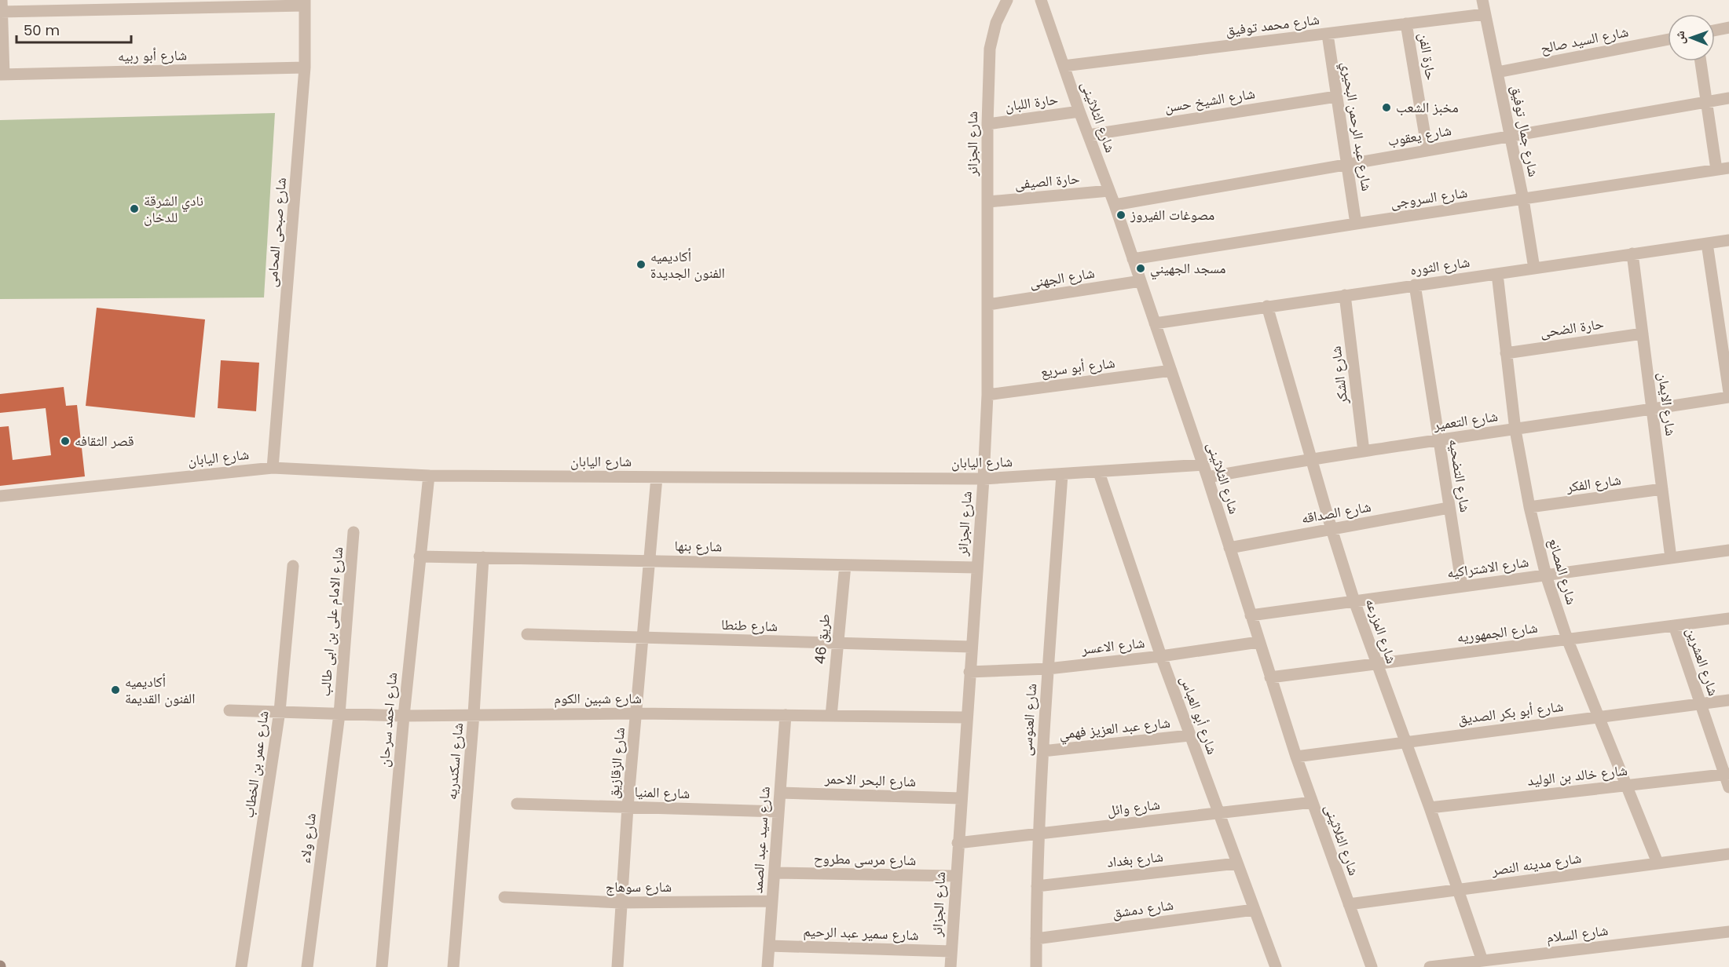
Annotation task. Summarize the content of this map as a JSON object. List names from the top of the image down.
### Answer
{
  "streets": {
    "street": [
      "شارع محمد توفيق",
      "شارع السيد صالح",
      "شارع أبو ربيه",
      "حارة الفن",
      "شارع الشيخ حسن",
      "حارة اللبان",
      "شارع الثلاثينى",
      "شارع عبد الرحمن البحيري",
      "شارع جمال توفيق",
      "شارع يعقوب",
      "شارع الجزائر",
      "حارة الصيفى",
      "شارع السروجى",
      "شارع صبحى المحامى",
      "شارع الثوره",
      "شارع الجهنى",
      "حارة الضحى",
      "شارع أبو سريع",
      "شارع الشكر",
      "شارع الايمان",
      "شارع التعمير",
      "شارع اليابان",
      "شارع التضحيه",
      "شارع الفكر",
      "شارع الصداقه",
      "شارع بنها",
      "شارع الاشتراكيه",
      "شارع المصانع",
      "شارع الامام على بن ابى طالب",
      "شارع طنطا",
      "شارع المزرعه",
      "شارع الجمهوريه",
      "طريق 46",
      "شارع الاعسر",
      "شارع العشرين",
      "شارع شبين الكوم",
      "شارع أبو بكر الصديق",
      "شارع أبو العباس",
      "شارع احمد سرحان",
      "شارع العنوسى",
      "شارع عبد العزيز فهمي",
      "شارع اسكندريه",
      "شارع الزقازيق",
      "شارع عمر بن الخطاب",
      "شارع خالد بن الوليد",
      "شارع البحر الاحمر",
      "شارع المنيا",
      "شارع وائل",
      "شارع ولاء",
      "شارع سيد عبد الصمد",
      "شارع مرسى مطروح",
      "شارع بغداد",
      "شارع مدينه النصر",
      "شارع سوهاج",
      "شارع دمشق",
      "شارع سمير عبد الرحيم",
      "شارع السلام"
    ]
  },
  "crossings": [
    ["شارع محمد توفيق", "حارة الفن"],
    ["شارع محمد توفيق", "شارع الثلاثينى"],
    ["شارع محمد توفيق", "شارع عبد الرحمن البحيري"],
    ["شارع محمد توفيق", "شارع جمال توفيق"],
    ["شارع السيد صالح", "شارع جمال توفيق"],
    ["شارع أبو ربيه", "شارع صبحى المحامى"],
    ["حارة الفن", "شارع يعقوب"],
    ["شارع الشيخ حسن", "شارع الثلاثينى"],
    ["شارع الشيخ حسن", "شارع عبد الرحمن البحيري"],
    ["حارة اللبان", "شارع الثلاثينى"],
    ["حارة اللبان", "شارع الجزائر"],
    ["شارع الثلاثينى", "شارع يعقوب"],
    ["شارع الثلاثينى", "حارة الصيفى"],
    ["شارع الثلاثينى", "شارع السروجى"],
    ["شارع الثلاثينى", "شارع الثوره"],
    ["شارع الثلاثينى", "شارع الجهنى"],
    ["شارع الثلاثينى", "شارع أبو سريع"],
    ["شارع الثلاثينى", "شارع التعمير"],
    ["شارع الثلاثينى", "شارع اليابان"],
    ["شارع الثلاثينى", "شارع الصداقه"],
    ["شارع الثلاثينى", "شارع الاشتراكيه"],
    ["شارع الثلاثينى", "شارع الجمهوريه"],
    ["شارع الثلاثينى", "شارع الاعسر"],
    ["شارع الثلاثينى", "شارع أبو بكر الصديق"],
    ["شارع الثلاثينى", "شارع وائل"],
    ["شارع الثلاثينى", "شارع مدينه النصر"],
    ["شارع عبد الرحمن البحيري", "شارع يعقوب"],
    ["شارع عبد الرحمن البحيري", "شارع السروجى"],
    ["شارع جمال توفيق", "شارع يعقوب"],
    ["شارع جمال توفيق", "شارع السروجى"],
    ["شارع جمال توفيق", "شارع الثوره"],
    ["شارع الجزائر", "حارة الصيفى"],
    ["شارع الجزائر", "شارع الجهنى"],
    ["شارع الجزائر", "شارع أبو سريع"],
    ["شارع الجزائر", "شارع اليابان"],
    ["شارع الجزائر", "شارع بنها"],
    ["شارع الجزائر", "شارع طنطا"],
    ["شارع الجزائر", "شارع الاعسر"],
    ["شارع الجزائر", "شارع شبين الكوم"],
    ["شارع الجزائر", "شارع البحر الاحمر"],
    ["شارع الجزائر", "شارع وائل"],
    ["شارع الجزائر", "شارع مرسى مطروح"],
    ["شارع الجزائر", "شارع سمير عبد الرحيم"],
    ["شارع صبحى المحامى", "شارع اليابان"],
    ["شارع الثوره", "شارع الشكر"],
    ["شارع الثوره", "شارع الايمان"],
    ["شارع الثوره", "شارع التضحيه"],
    ["شارع الثوره", "شارع المصانع"],
    ["شارع الثوره", "شارع المزرعه"],
    ["حارة الضحى", "شارع الايمان"],
    ["حارة الضحى", "شارع المصانع"],
    ["شارع الشكر", "شارع التعمير"],
    ["شارع الايمان", "شارع التعمير"],
    ["شارع الايمان", "شارع الفكر"],
    ["شارع الايمان", "شارع الاشتراكيه"],
    ["شارع التعمير", "شارع التضحيه"],
    ["شارع التعمير", "شارع المصانع"],
    ["شارع التعمير", "شارع المزرعه"],
    ["شارع اليابان", "شارع أبو العباس"],
    ["شارع اليابان", "شارع احمد سرحان"],
    ["شارع اليابان", "شارع العنوسى"],
    ["شارع اليابان", "شارع الزقازيق"],
    ["شارع التضحيه", "شارع الصداقه"],
    ["شارع التضحيه", "شارع الاشتراكيه"],
    ["شارع الفكر", "شارع المصانع"],
    ["شارع الصداقه", "شارع المزرعه"],
    ["شارع بنها", "طريق 46"],
    ["شارع بنها", "شارع احمد سرحان"],
    ["شارع بنها", "شارع اسكندريه"],
    ["شارع بنها", "شارع الزقازيق"],
    ["شارع الاشتراكيه", "شارع المصانع"],
    ["شارع الاشتراكيه", "شارع المزرعه"],
    ["شارع المصانع", "شارع الجمهوريه"],
    ["شارع المصانع", "شارع أبو بكر الصديق"],
    ["شارع المصانع", "شارع خالد بن الوليد"],
    ["شارع المصانع", "شارع مدينه النصر"],
    ["شارع الامام على بن ابى طالب", "شارع شبين الكوم"],
    ["شارع الامام على بن ابى طالب", "شارع ولاء"],
    ["شارع طنطا", "طريق 46"],
    ["شارع طنطا", "شارع الزقازيق"],
    ["شارع المزرعه", "شارع الجمهوريه"],
    ["شارع المزرعه", "شارع أبو بكر الصديق"],
    ["شارع المزرعه", "شارع خالد بن الوليد"],
    ["شارع المزرعه", "شارع مدينه النصر"],
    ["شارع المزرعه", "شارع السلام"],
    ["شارع الجمهوريه", "شارع العشرين"],
    ["طريق 46", "شارع شبين الكوم"],
    ["شارع الاعسر", "شارع أبو العباس"],
    ["شارع الاعسر", "شارع العنوسى"],
    ["شارع العشرين", "شارع أبو بكر الصديق"],
    ["شارع العشرين", "شارع خالد بن الوليد"],
    ["شارع شبين الكوم", "شارع احمد سرحان"],
    ["شارع شبين الكوم", "شارع اسكندريه"],
    ["شارع شبين الكوم", "شارع الزقازيق"],
    ["شارع شبين الكوم", "شارع عمر بن الخطاب"],
    ["شارع شبين الكوم", "شارع ولاء"],
    ["شارع شبين الكوم", "شارع سيد عبد الصمد"],
    ["شارع أبو العباس", "شارع عبد العزيز فهمي"],
    ["شارع أبو العباس", "شارع وائل"],
    ["شارع أبو العباس", "شارع بغداد"],
    ["شارع أبو العباس", "شارع دمشق"],
    ["شارع العنوسى", "شارع عبد العزيز فهمي"],
    ["شارع العنوسى", "شارع وائل"],
    ["شارع العنوسى", "شارع بغداد"],
    ["شارع العنوسى", "شارع دمشق"],
    ["شارع الزقازيق", "شارع المنيا"],
    ["شارع الزقازيق", "شارع سوهاج"],
    ["شارع البحر الاحمر", "شارع سيد عبد الصمد"],
    ["شارع المنيا", "شارع سيد عبد الصمد"],
    ["شارع سيد عبد الصمد", "شارع مرسى مطروح"],
    ["شارع سيد عبد الصمد", "شارع سوهاج"],
    ["شارع سيد عبد الصمد", "شارع سمير عبد الرحيم"]
  ],
  "places": [
    "مخبز الشعب",
    "نادي الشرقة للدخان",
    "مصوغات الفيروز",
    "أكاديميه الفنون الجديدة",
    "مسجد الجهيني",
    "قصر الثقافه",
    "أكاديميه الفنون القديمة"
  ],
  "scale_bar": "50 m",
  "north": "left"
}
